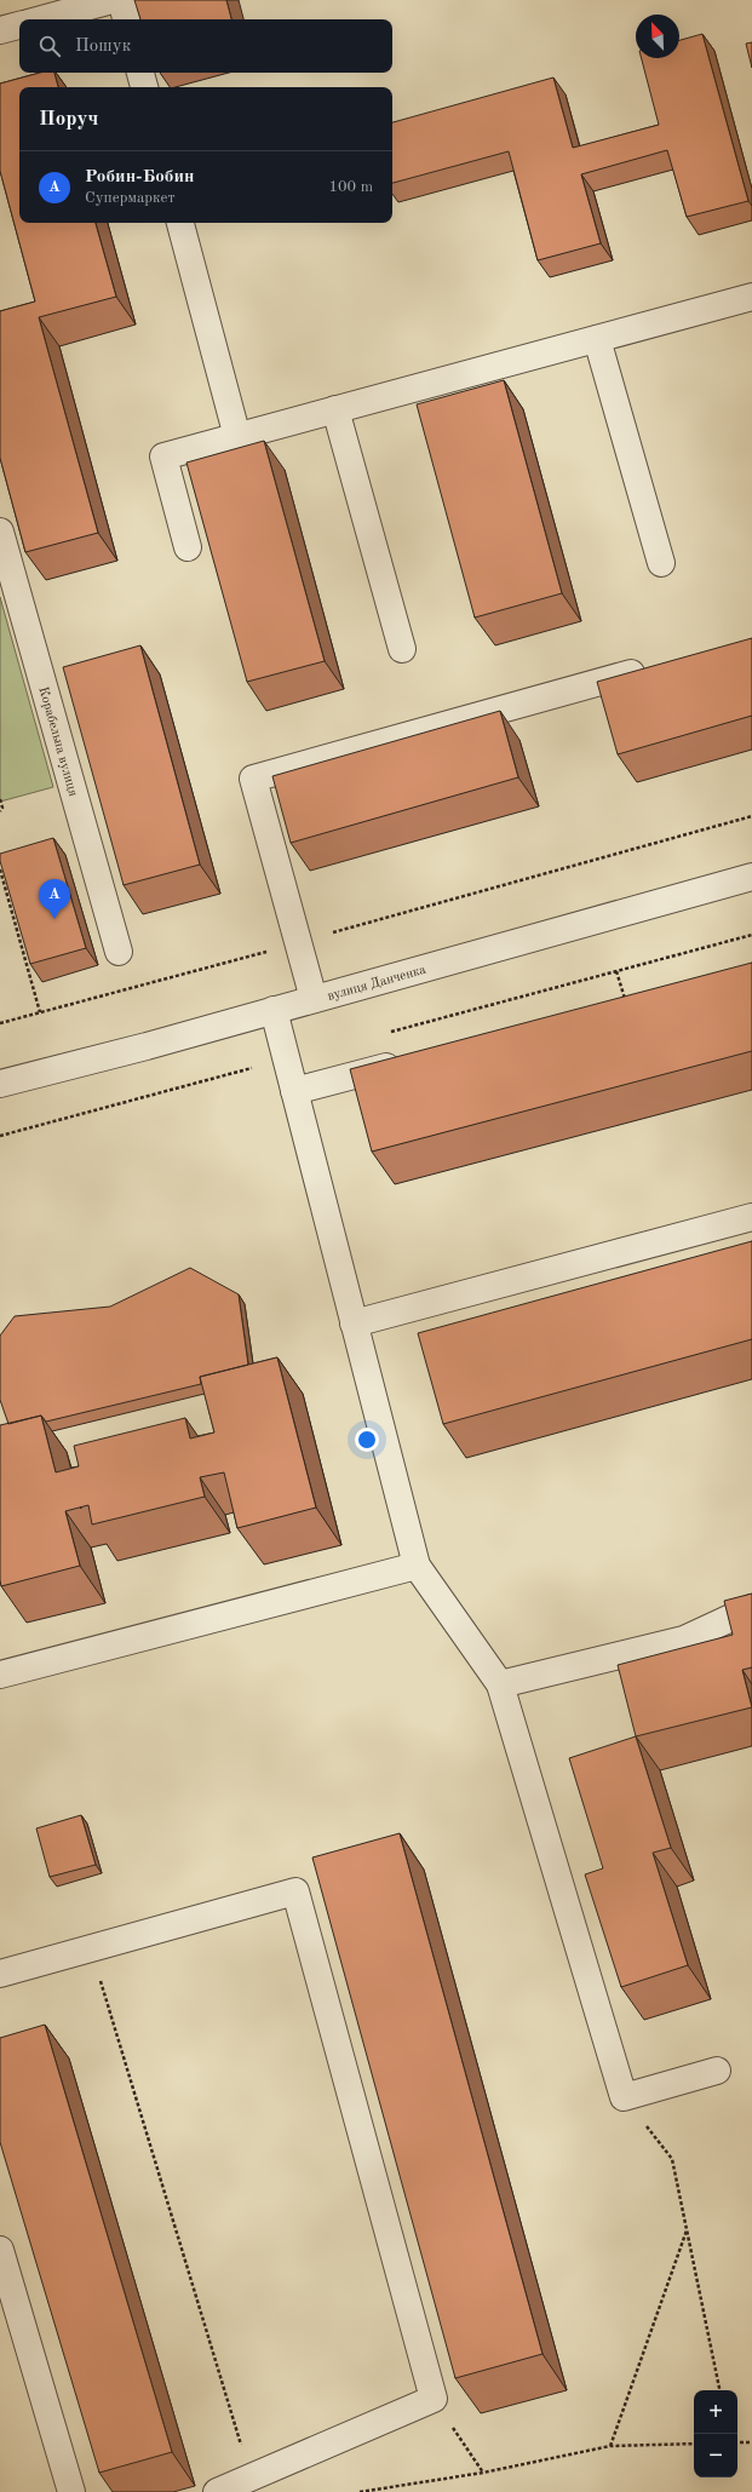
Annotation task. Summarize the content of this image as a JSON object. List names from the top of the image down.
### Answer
{
  "streets": {
    "street": ["Корабельна вулиця", "вулиця Данченка"]
  },
  "north": "top left",
  "page": {
    "search": "Пошук",
    "heading": "Поруч",
    "list": [
      {
        "mark": "A",
        "name": "Робин-Бобин",
        "note": "Супермаркет",
        "value": "100 m"
      }
    ],
    "pins": "A",
    "map_buttons": ["+", "−"]
  }
}
